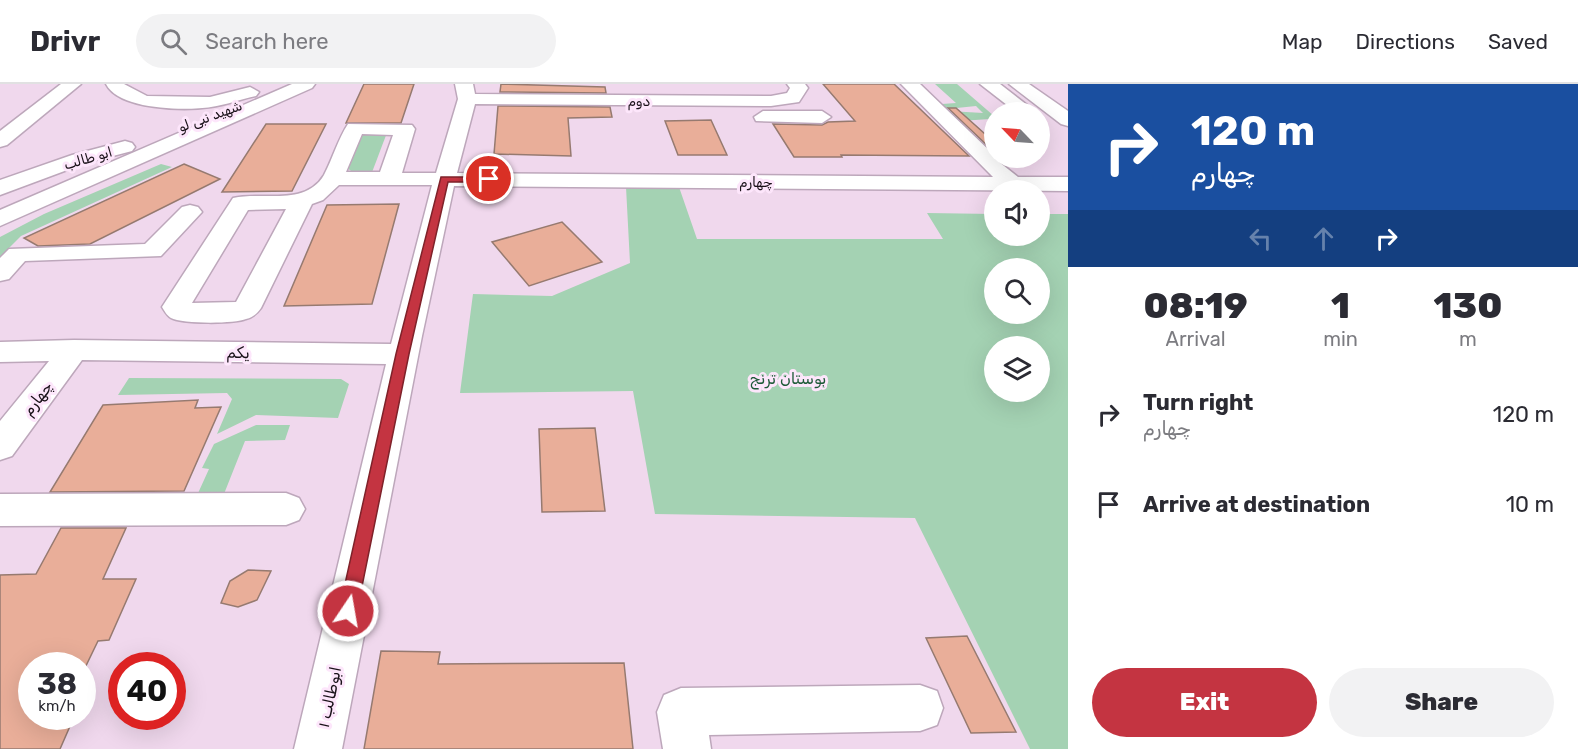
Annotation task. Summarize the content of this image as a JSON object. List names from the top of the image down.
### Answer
{
  "streets": {
    "street": [
      "دوم",
      "شهید نبی لو",
      "ابو طالب",
      "چهارم",
      "یکم",
      "ابوطالب ۱"
    ]
  },
  "crossings": [
    ["دوم", "ابوطالب ۱"],
    ["شهید نبی لو", "ابو طالب"],
    ["چهارم", "یکم"],
    ["چهارم", "ابوطالب ۱"],
    ["یکم", "ابوطالب ۱"]
  ],
  "parks": ["بوستان ترنج"],
  "north": "top left",
  "page": {
    "header": "Drivr",
    "search": "Search here",
    "nav": ["Map", "Directions", "Saved"],
    "turn": ["120 m", "چهارم"],
    "eta": [
      "08:19",
      "Arrival",
      "1",
      "min",
      "130",
      "m"
    ],
    "list": [
      {
        "name": "Turn right",
        "note": "چهارم",
        "value": "120 m"
      },
      {
        "name": "Arrive at destination",
        "value": "10 m"
      }
    ],
    "speed": "38 km/h",
    "limit": "40",
    "buttons": ["Exit", "Share"]
  }
}
